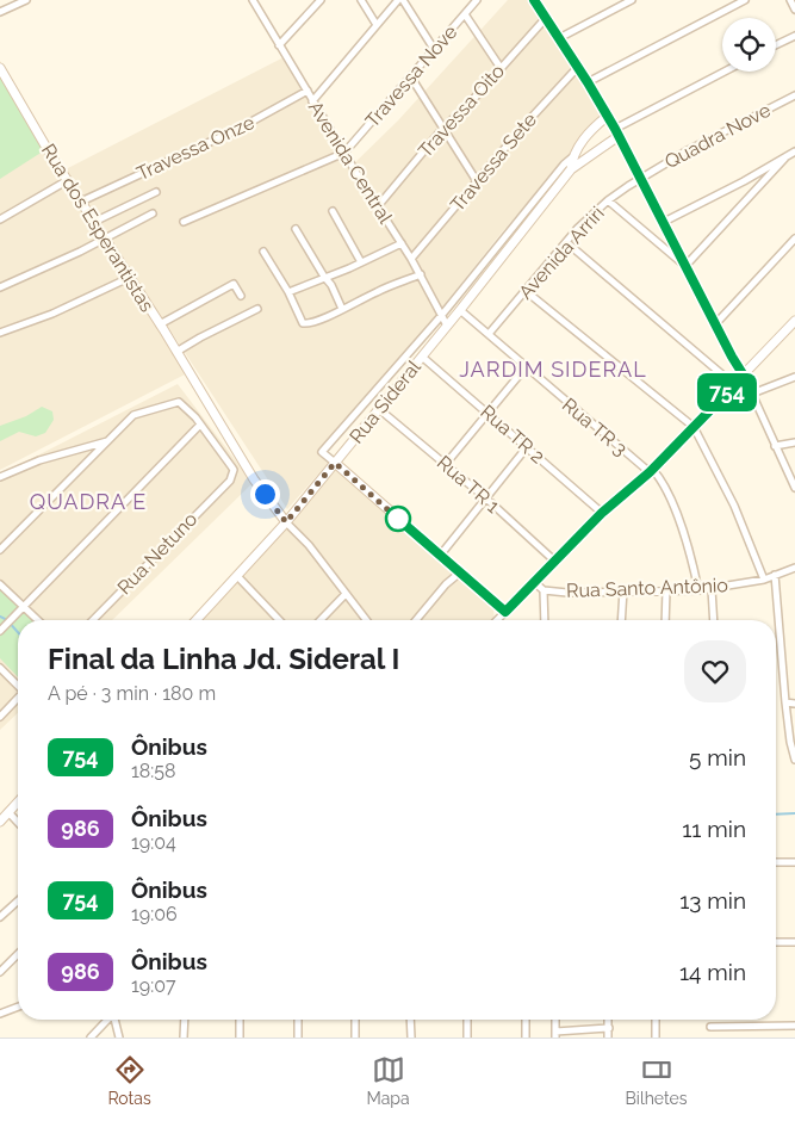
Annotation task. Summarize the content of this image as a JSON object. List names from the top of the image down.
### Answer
{
  "streets": {
    "main road": ["Rua dos Esperantistas", "Rua Sideral"],
    "street": [
      "Travessa Nove",
      "Travessa Oito",
      "Quadra Nove",
      "Travessa Onze",
      "Avenida Central",
      "Travessa Sete",
      "Avenida Arriri",
      "Rua TR 3",
      "Rua TR 2",
      "Rua TR 1",
      "Rua Netuno",
      "Rua Santo Antônio"
    ]
  },
  "crossings": [
    ["Travessa Nove", "Avenida Central"],
    ["Travessa Oito", "Avenida Central"],
    ["Quadra Nove", "Avenida Arriri"],
    ["Travessa Onze", "Avenida Central"],
    ["Travessa Onze", "Rua dos Esperantistas"],
    ["Avenida Central", "Travessa Sete"],
    ["Avenida Central", "Rua Sideral"],
    ["Rua dos Esperantistas", "Rua Sideral"],
    ["Avenida Arriri", "Rua TR 3"],
    ["Rua Sideral", "Rua TR 3"],
    ["Rua Sideral", "Rua TR 2"],
    ["Rua Sideral", "Rua TR 1"],
    ["Rua TR 3", "Rua Santo Antônio"]
  ],
  "districts": ["JARDIM SIDERAL", "QUADRA E"],
  "lines": ["bus line 754"],
  "page": {
    "on_map": "754",
    "heading": ["Final da Linha Jd. Sideral I", "A pé · 3 min · 180 m"],
    "list": [
      {
        "mark": "754",
        "name": "Ônibus",
        "note": "18:58",
        "value": "5 min"
      },
      {
        "mark": "986",
        "name": "Ônibus",
        "note": "19:04",
        "value": "11 min"
      },
      {
        "mark": "754",
        "name": "Ônibus",
        "note": "19:06",
        "value": "13 min"
      },
      {
        "mark": "986",
        "name": "Ônibus",
        "note": "19:07",
        "value": "14 min"
      }
    ],
    "tabs": ["Rotas", "Mapa", "Bilhetes"]
  }
}
